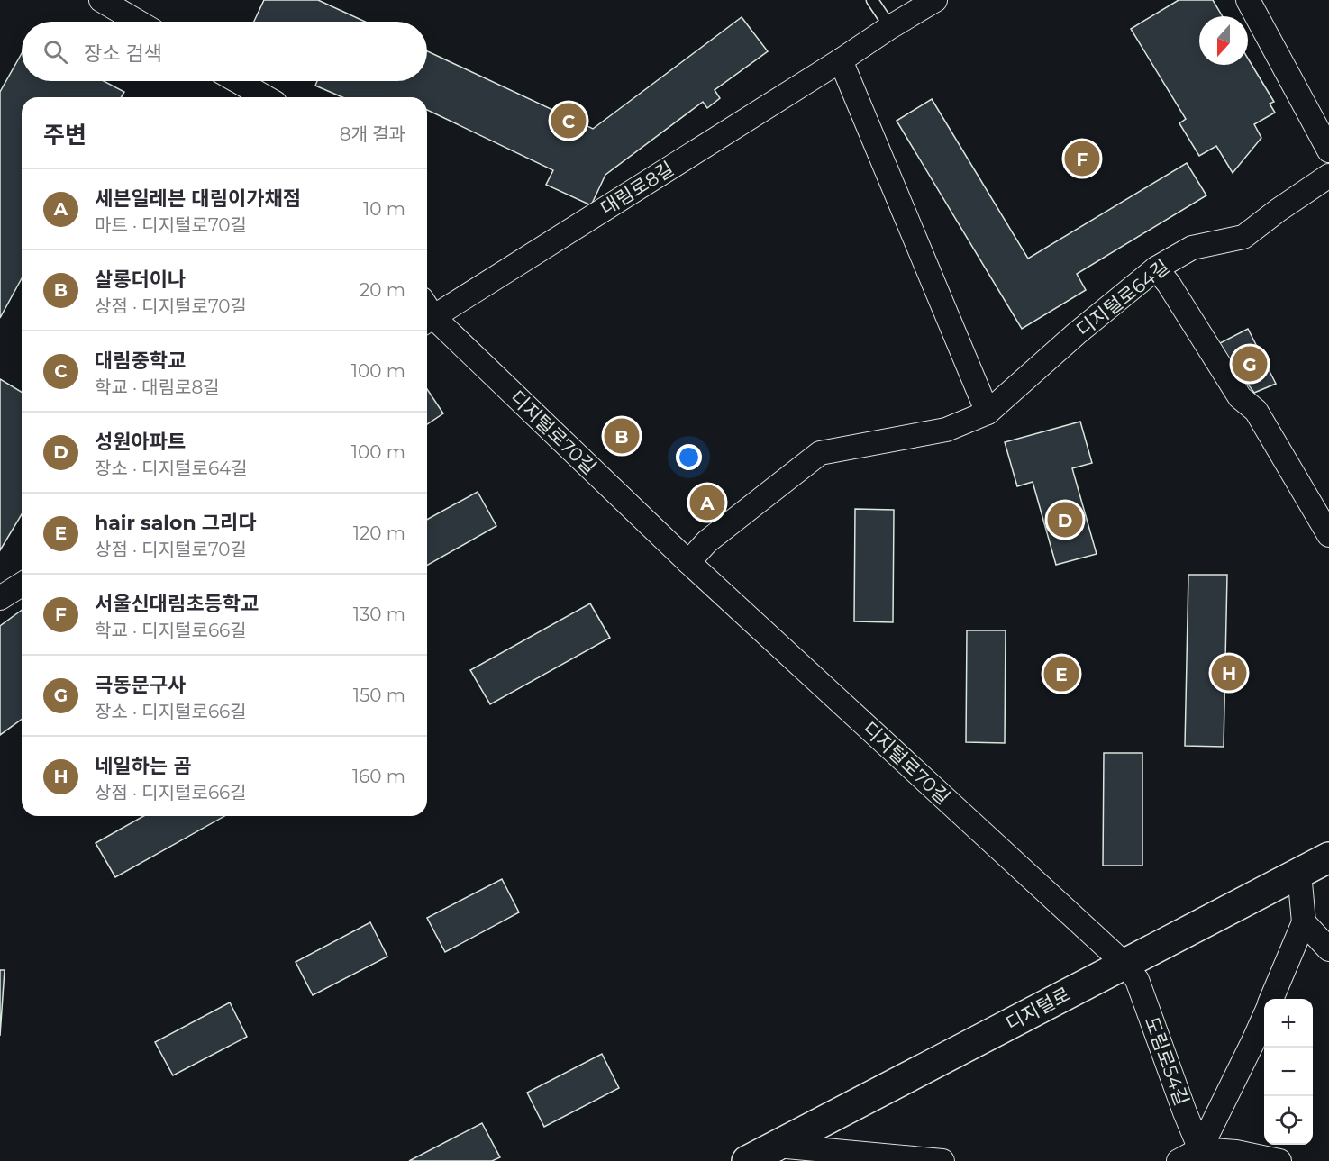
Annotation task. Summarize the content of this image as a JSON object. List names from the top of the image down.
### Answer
{
  "streets": {
    "main road": ["디지털로"],
    "street": [
      "대림로8길",
      "디지털로64길",
      "디지털로70길",
      "도림로54길"
    ]
  },
  "crossings": [
    ["디지털로70길", "디지털로"],
    ["디지털로70길", "도림로54길"],
    ["디지털로", "도림로54길"]
  ],
  "north": "bottom",
  "page": {
    "search": "장소 검색",
    "heading": ["주변", "8개 결과"],
    "pins": [
      "C",
      "F",
      "G",
      "B",
      "A",
      "D",
      "H",
      "E"
    ],
    "list": [
      {
        "mark": "A",
        "name": "세븐일레븐 대림이가채점",
        "note": "마트 · 디지털로70길",
        "value": "10 m"
      },
      {
        "mark": "B",
        "name": "살롱더이나",
        "note": "상점 · 디지털로70길",
        "value": "20 m"
      },
      {
        "mark": "C",
        "name": "대림중학교",
        "note": "학교 · 대림로8길",
        "value": "100 m"
      },
      {
        "mark": "D",
        "name": "성원아파트",
        "note": "장소 · 디지털로64길",
        "value": "100 m"
      },
      {
        "mark": "E",
        "name": "hair salon 그리다",
        "note": "상점 · 디지털로70길",
        "value": "120 m"
      },
      {
        "mark": "F",
        "name": "서울신대림초등학교",
        "note": "학교 · 디지털로66길",
        "value": "130 m"
      },
      {
        "mark": "G",
        "name": "극동문구사",
        "note": "장소 · 디지털로66길",
        "value": "150 m"
      },
      {
        "mark": "H",
        "name": "네일하는 곰",
        "note": "상점 · 디지털로66길",
        "value": "160 m"
      }
    ],
    "map_buttons": ["+", "−"]
  }
}
